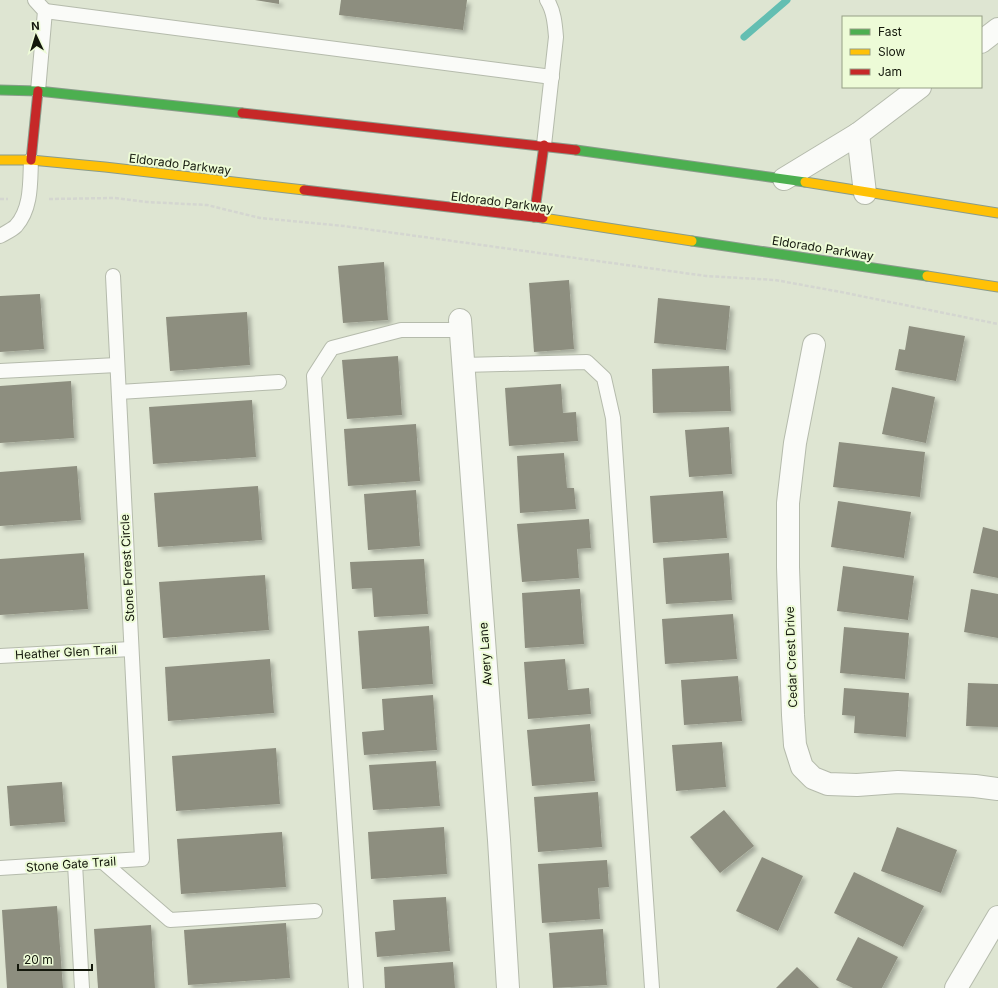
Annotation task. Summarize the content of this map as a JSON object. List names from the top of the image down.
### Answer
{
  "streets": {
    "main road": ["Eldorado Parkway"],
    "street": ["Avery Lane", "Cedar Crest Drive"],
    "lane": ["Stone Forest Circle", "Heather Glen Trail", "Stone Gate Trail"]
  },
  "crossings": [
    ["Stone Forest Circle", "Heather Glen Trail"],
    ["Stone Forest Circle", "Stone Gate Trail"]
  ],
  "legend": ["Fast", "Slow", "Jam"],
  "scale_bar": "20 m",
  "north": "top"
}
